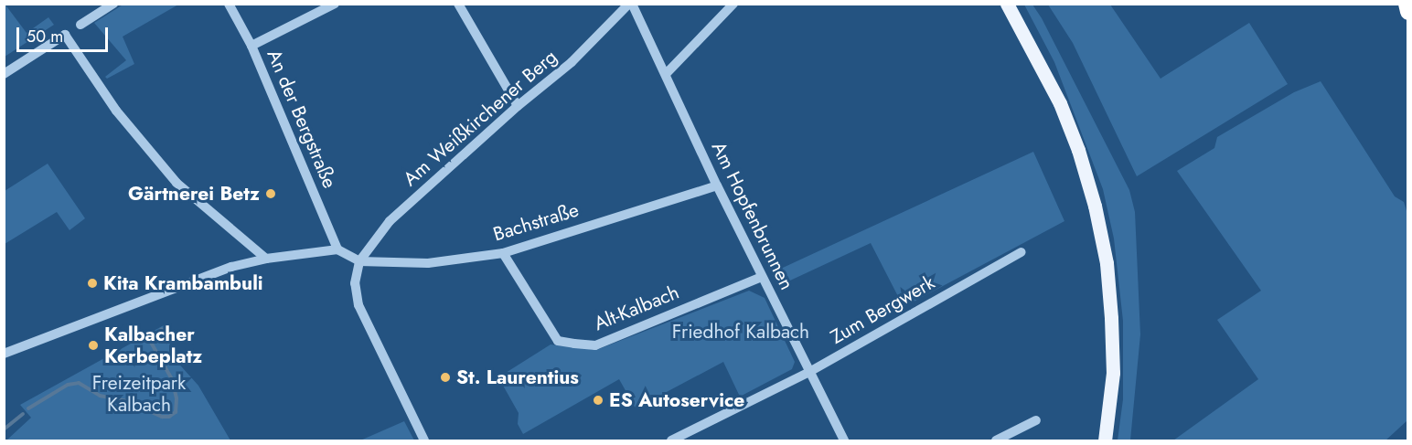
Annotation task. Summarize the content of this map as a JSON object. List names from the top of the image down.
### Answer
{
  "streets": {
    "street": [
      "Am Weißkirchener Berg",
      "An der Bergstraße",
      "Am Hopfenbrunnen",
      "Bachstraße",
      "Alt-Kalbach",
      "Zum Bergwerk"
    ]
  },
  "crossings": [
    ["Am Weißkirchener Berg", "Am Hopfenbrunnen"],
    ["Am Weißkirchener Berg", "Bachstraße"],
    ["Am Hopfenbrunnen", "Bachstraße"],
    ["Am Hopfenbrunnen", "Alt-Kalbach"],
    ["Am Hopfenbrunnen", "Zum Bergwerk"],
    ["Bachstraße", "Alt-Kalbach"]
  ],
  "parks": ["Friedhof Kalbach", "Freizeitpark Kalbach"],
  "places": [
    "Gärtnerei Betz",
    "Kita Krambambuli",
    "Kalbacher Kerbeplatz",
    "St. Laurentius",
    "ES Autoservice"
  ],
  "scale_bar": "50 m"
}
